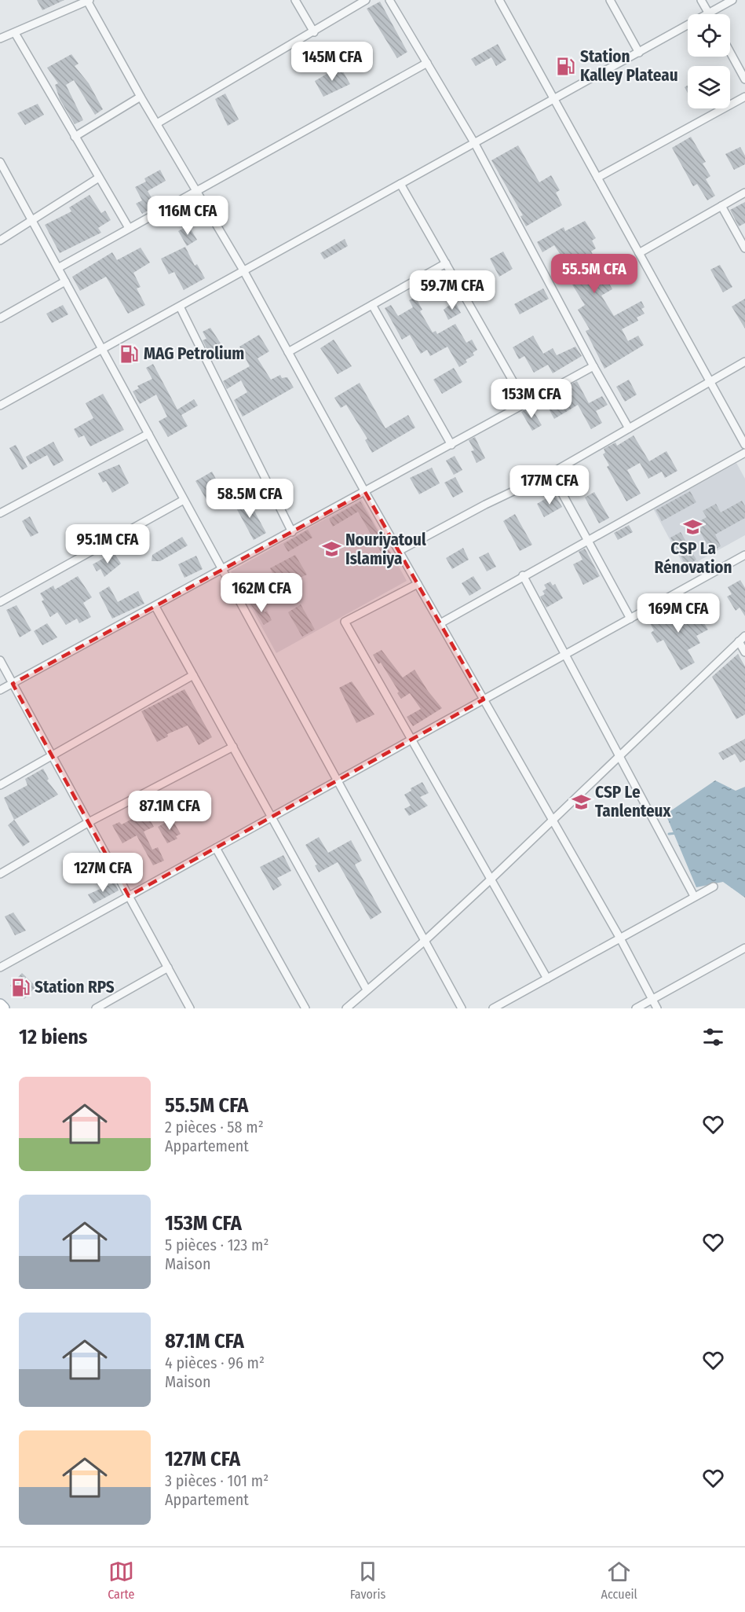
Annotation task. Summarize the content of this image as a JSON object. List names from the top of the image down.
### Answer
{
  "places": {
    "fuel station": ["Station Kalley Plateau", "MAG Petrolium", "Station RPS"],
    "school or university": ["CSP La Rénovation", "Nouriyatoul Islamiya", "CSP Le Tanlenteux"]
  },
  "page": {
    "price": [
      "145M CFA",
      "116M CFA",
      "55.5M CFA",
      "59.7M CFA",
      "153M CFA",
      "177M CFA",
      "58.5M CFA",
      "95.1M CFA",
      "162M CFA",
      "169M CFA",
      "87.1M CFA",
      "127M CFA"
    ],
    "heading": "12 biens",
    "list": [
      {
        "name": "55.5M CFA",
        "note": "2 pièces · 58 m² · Appartement"
      },
      {
        "name": "153M CFA",
        "note": "5 pièces · 123 m² · Maison"
      },
      {
        "name": "87.1M CFA",
        "note": "4 pièces · 96 m² · Maison"
      },
      {
        "name": "127M CFA",
        "note": "3 pièces · 101 m² · Appartement"
      }
    ],
    "tabs": ["Carte", "Favoris", "Accueil"]
  }
}
